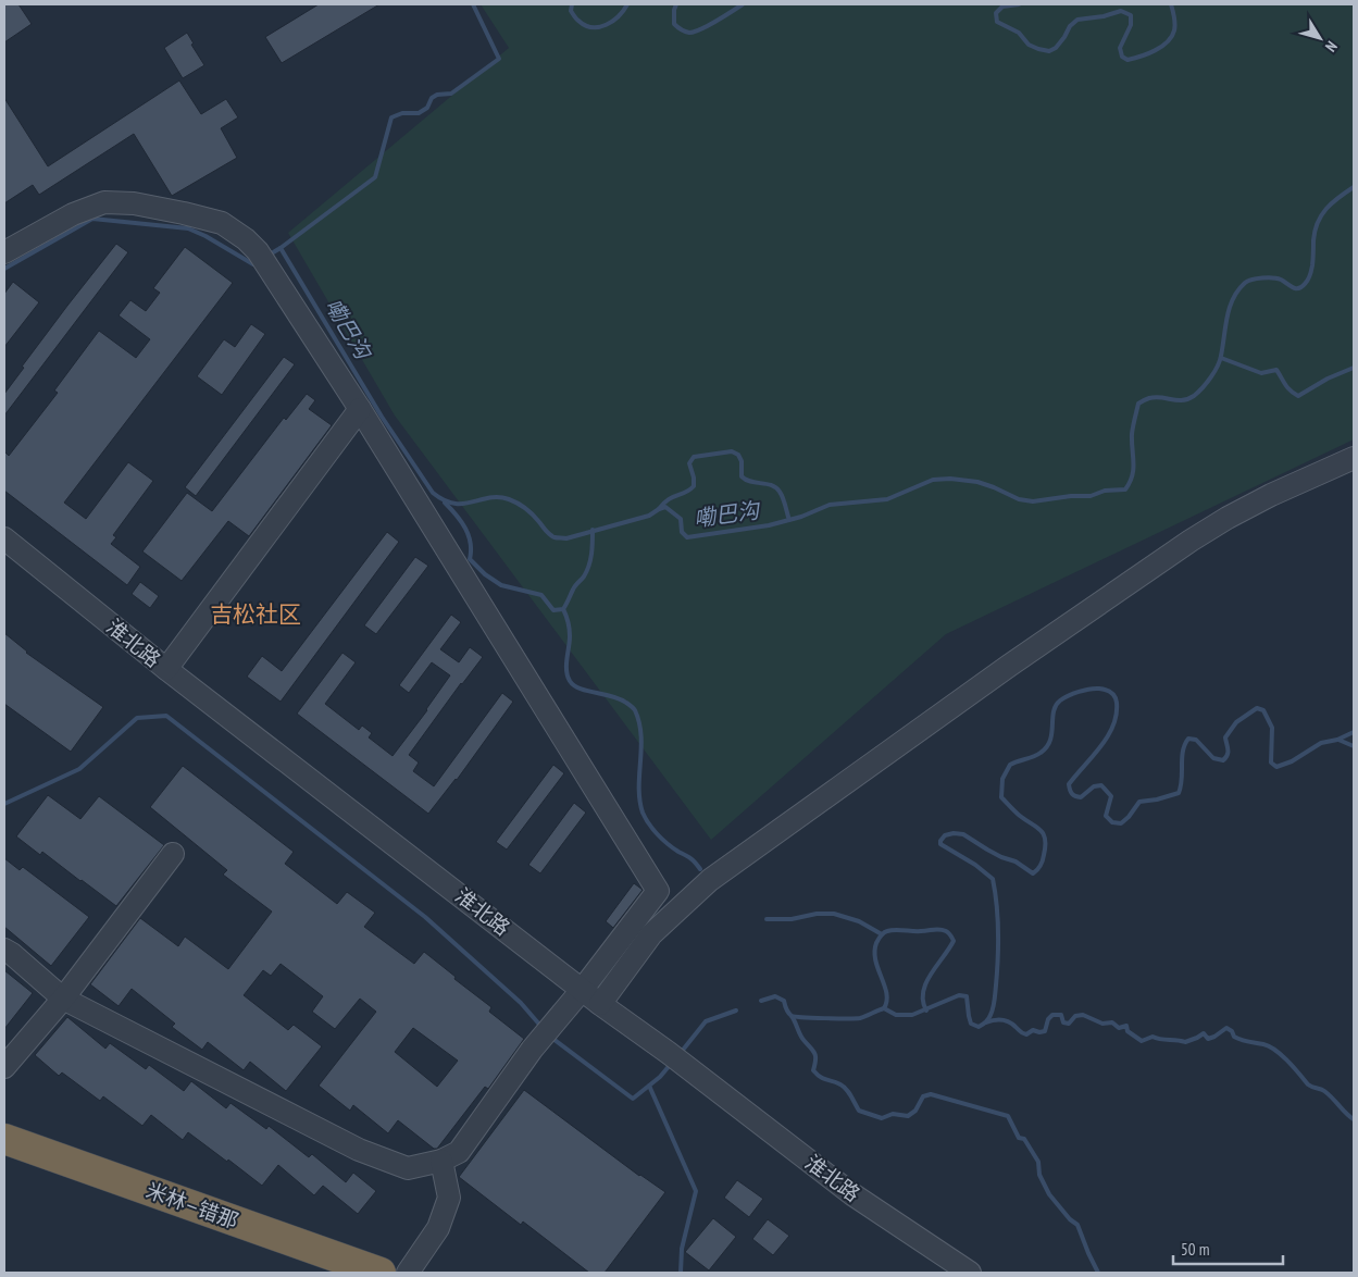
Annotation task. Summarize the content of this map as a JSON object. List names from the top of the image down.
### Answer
{
  "streets": {
    "highway": ["米林—错那"],
    "street": ["淮北路"]
  },
  "districts": ["吉松社区"],
  "water": ["嘞巴沟"],
  "scale_bar": "50 m",
  "north": "bottom right"
}
